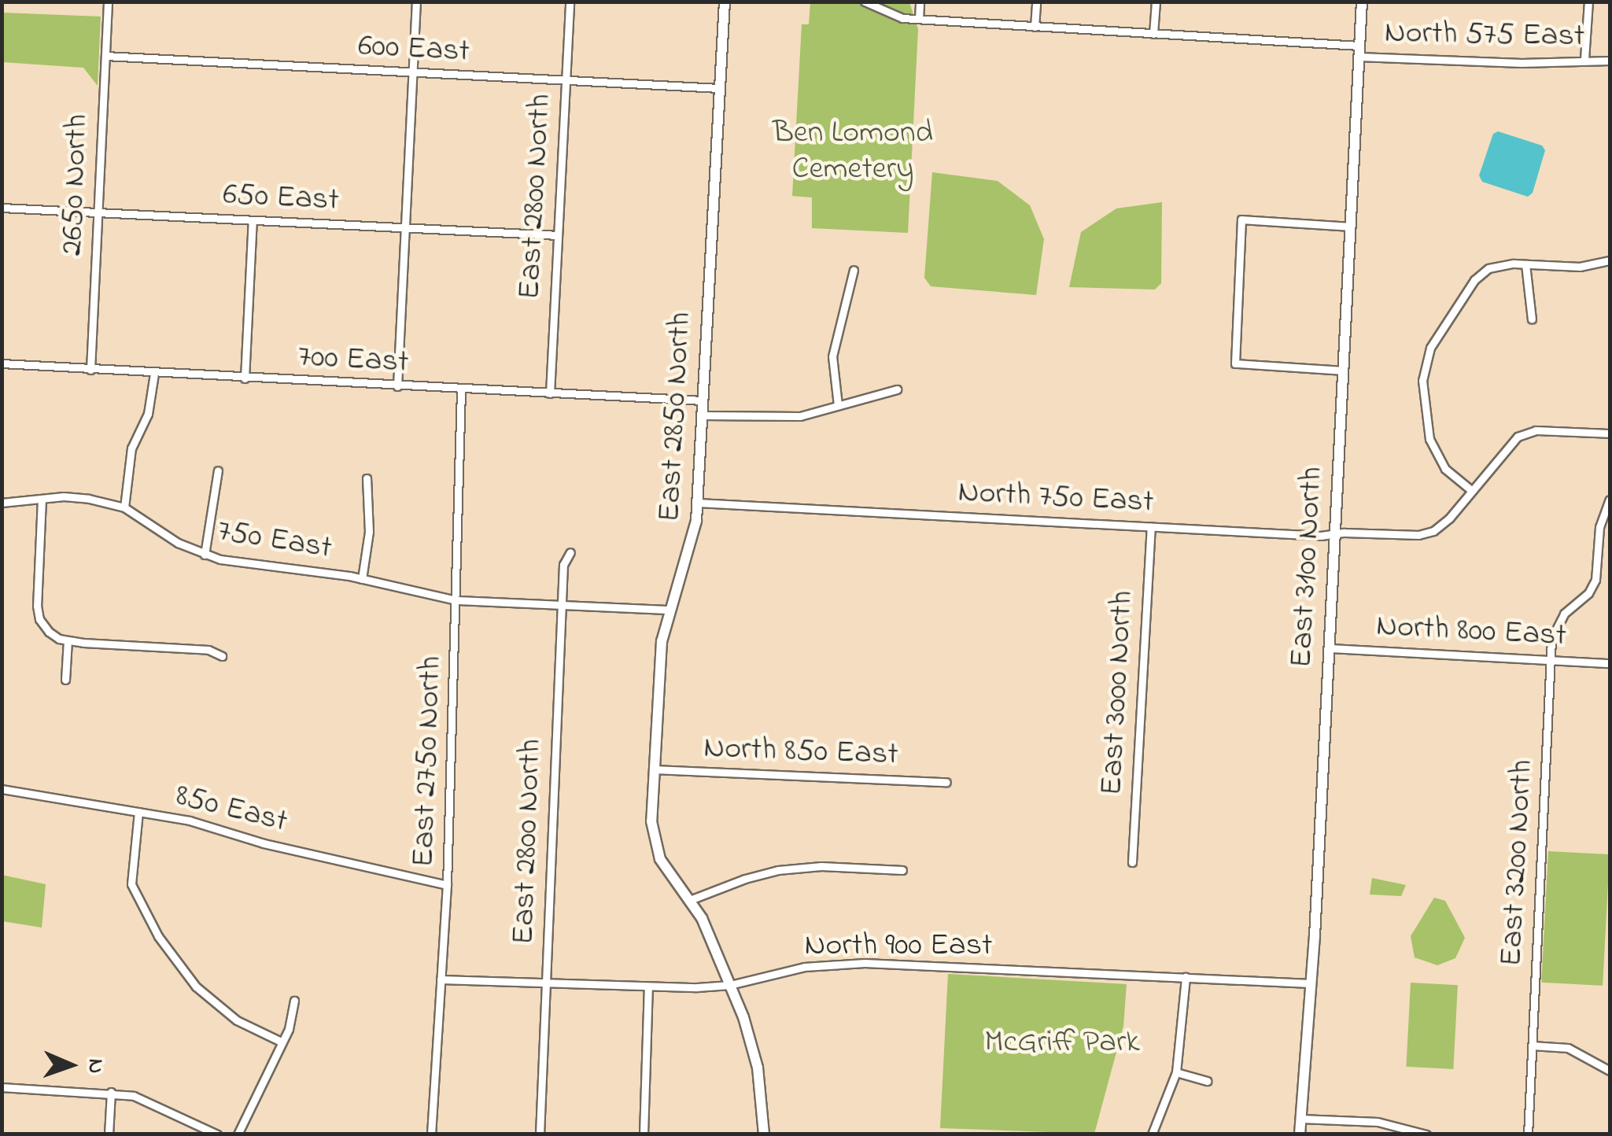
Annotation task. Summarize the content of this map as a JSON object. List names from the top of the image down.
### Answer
{
  "streets": {
    "street": [
      "North 575 East",
      "600 East",
      "2650 North",
      "East 2800 North",
      "650 East",
      "700 East",
      "East 2850 North",
      "North 750 East",
      "750 East",
      "East 3100 North",
      "North 800 East",
      "East 3000 North",
      "North 850 East",
      "East 2750 North",
      "850 East",
      "East 3200 North",
      "North 900 East"
    ]
  },
  "crossings": [
    ["North 575 East", "East 3100 North"],
    ["600 East", "2650 North"],
    ["600 East", "East 2800 North"],
    ["600 East", "East 2850 North"],
    ["2650 North", "650 East"],
    ["2650 North", "700 East"],
    ["East 2800 North", "650 East"],
    ["East 2800 North", "700 East"],
    ["East 2800 North", "North 900 East"],
    ["700 East", "East 2850 North"],
    ["700 East", "East 2750 North"],
    ["East 2850 North", "North 750 East"],
    ["East 2850 North", "North 850 East"],
    ["East 2850 North", "North 900 East"],
    ["North 750 East", "East 3100 North"],
    ["North 750 East", "East 3000 North"],
    ["750 East", "East 2750 North"],
    ["East 3100 North", "North 800 East"],
    ["East 3100 North", "North 900 East"],
    ["North 800 East", "East 3200 North"],
    ["East 2750 North", "850 East"],
    ["East 2750 North", "North 900 East"]
  ],
  "parks": ["Ben Lomond Cemetery", "McGriff Park"],
  "north": "right"
}
